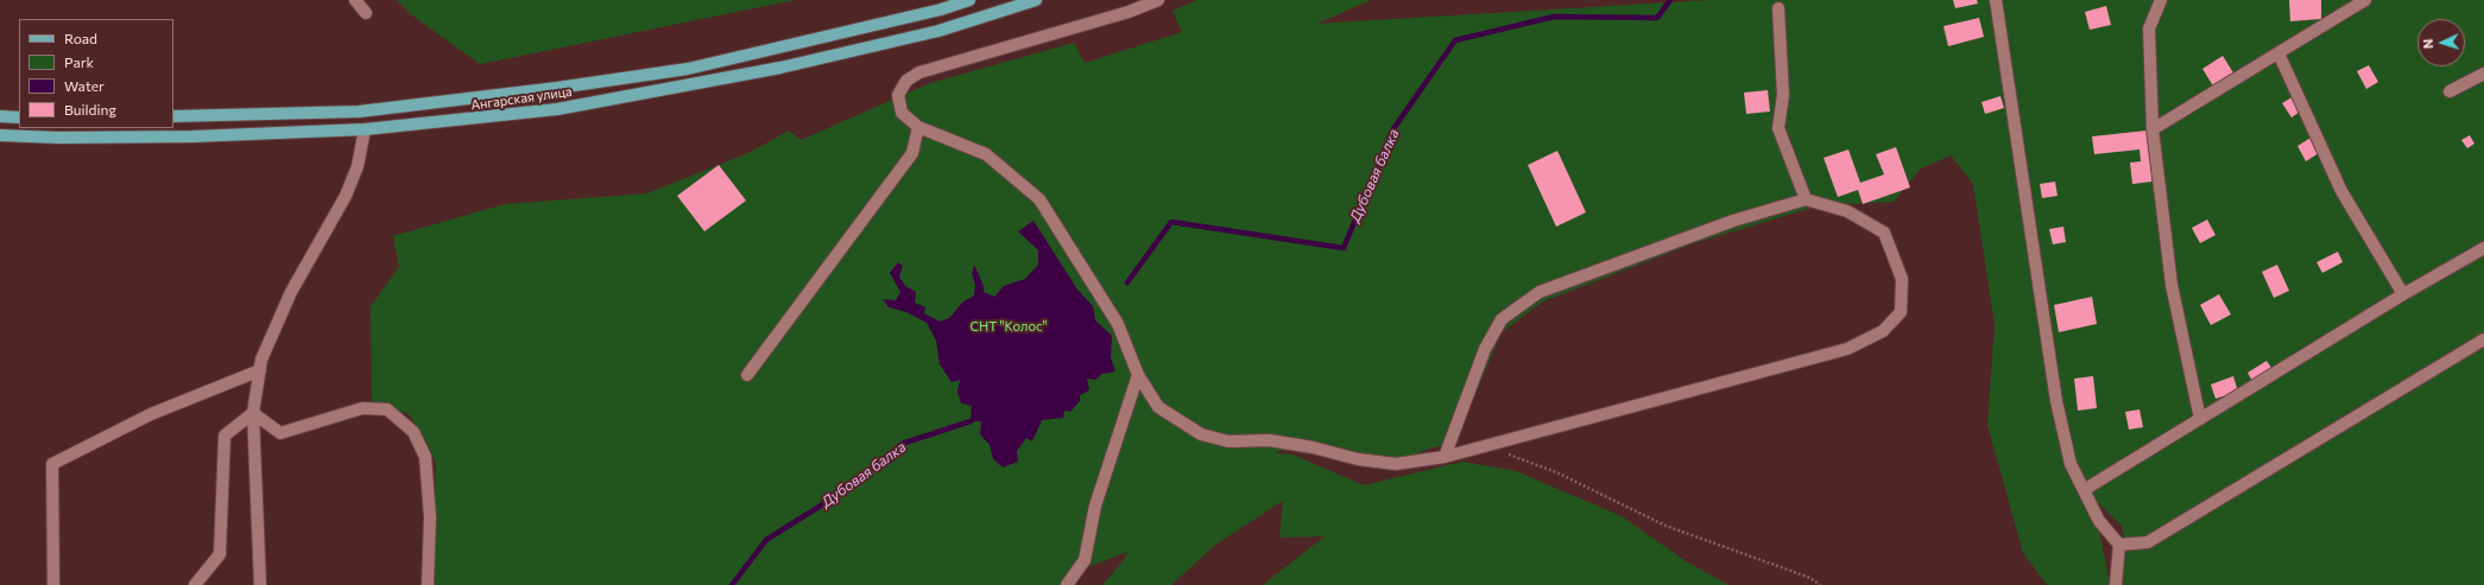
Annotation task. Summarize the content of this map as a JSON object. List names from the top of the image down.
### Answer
{
  "streets": {
    "main road": ["Ангарская улица"]
  },
  "water": ["Дубовая балка"],
  "parks": ["СНТ \"Колос\""],
  "legend": [
    "Road",
    "Park",
    "Water",
    "Building"
  ],
  "north": "left"
}
